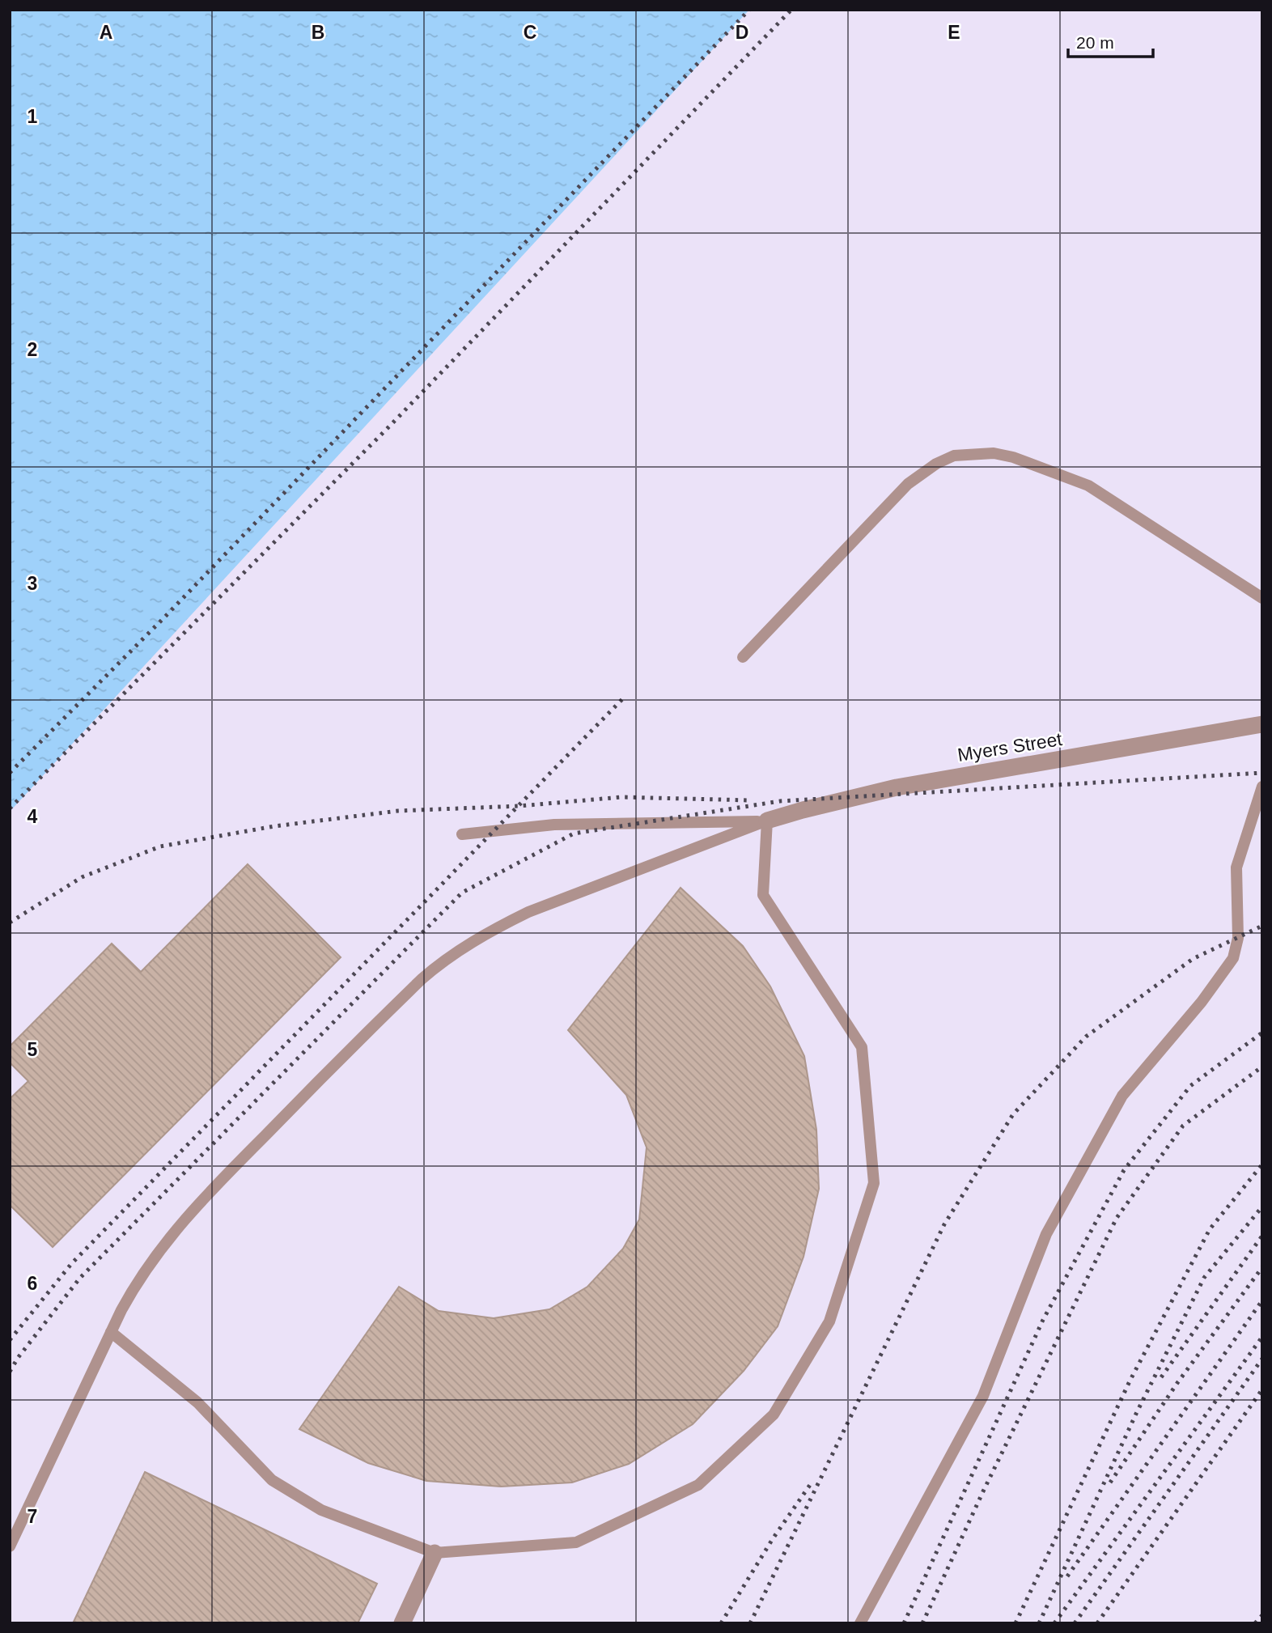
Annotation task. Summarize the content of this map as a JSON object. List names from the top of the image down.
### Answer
{
  "streets": {
    "street": ["Myers Street"]
  },
  "scale_bar": "20 m",
  "grid": {
    "columns": [
      "A",
      "B",
      "C",
      "D",
      "E"
    ],
    "rows": [
      "1",
      "2",
      "3",
      "4",
      "5",
      "6",
      "7"
    ]
  }
}
